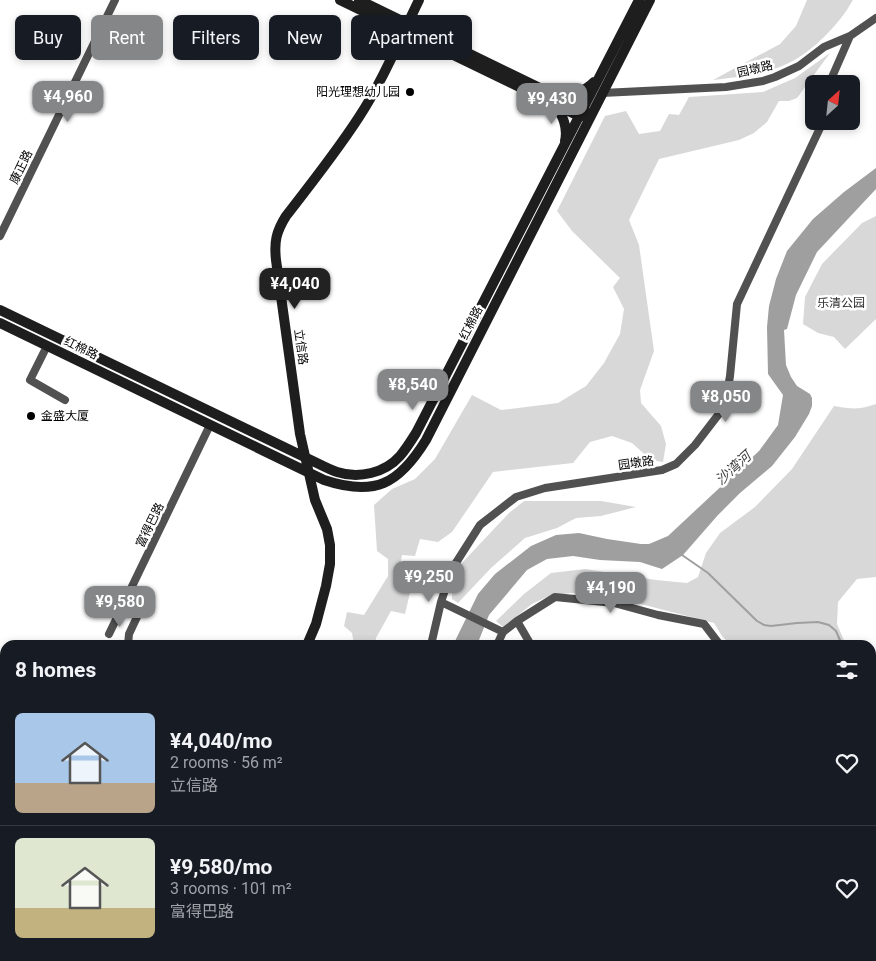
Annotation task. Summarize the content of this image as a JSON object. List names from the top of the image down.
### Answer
{
  "streets": {
    "main road": ["红棉路", "立信路"],
    "street": ["园墩路", "康正路", "富得巴路"]
  },
  "crossings": [
    ["园墩路", "红棉路"],
    ["红棉路", "立信路"],
    ["红棉路", "富得巴路"]
  ],
  "water": ["沙湾河"],
  "parks": ["乐清公园"],
  "places": ["阳光理想幼儿园", "金盛大厦"],
  "north": "top right",
  "page": {
    "chip": [
      "Buy",
      "Rent",
      "Filters",
      "New",
      "Apartment"
    ],
    "price": [
      "¥4,960",
      "¥9,430",
      "¥4,040",
      "¥8,540",
      "¥8,050",
      "¥9,250",
      "¥4,190",
      "¥9,580"
    ],
    "heading": "8 homes",
    "list": [
      {
        "name": "¥4,040/mo",
        "note": "2 rooms · 56 m² · 立信路"
      },
      {
        "name": "¥9,580/mo",
        "note": "3 rooms · 101 m² · 富得巴路"
      }
    ]
  }
}
